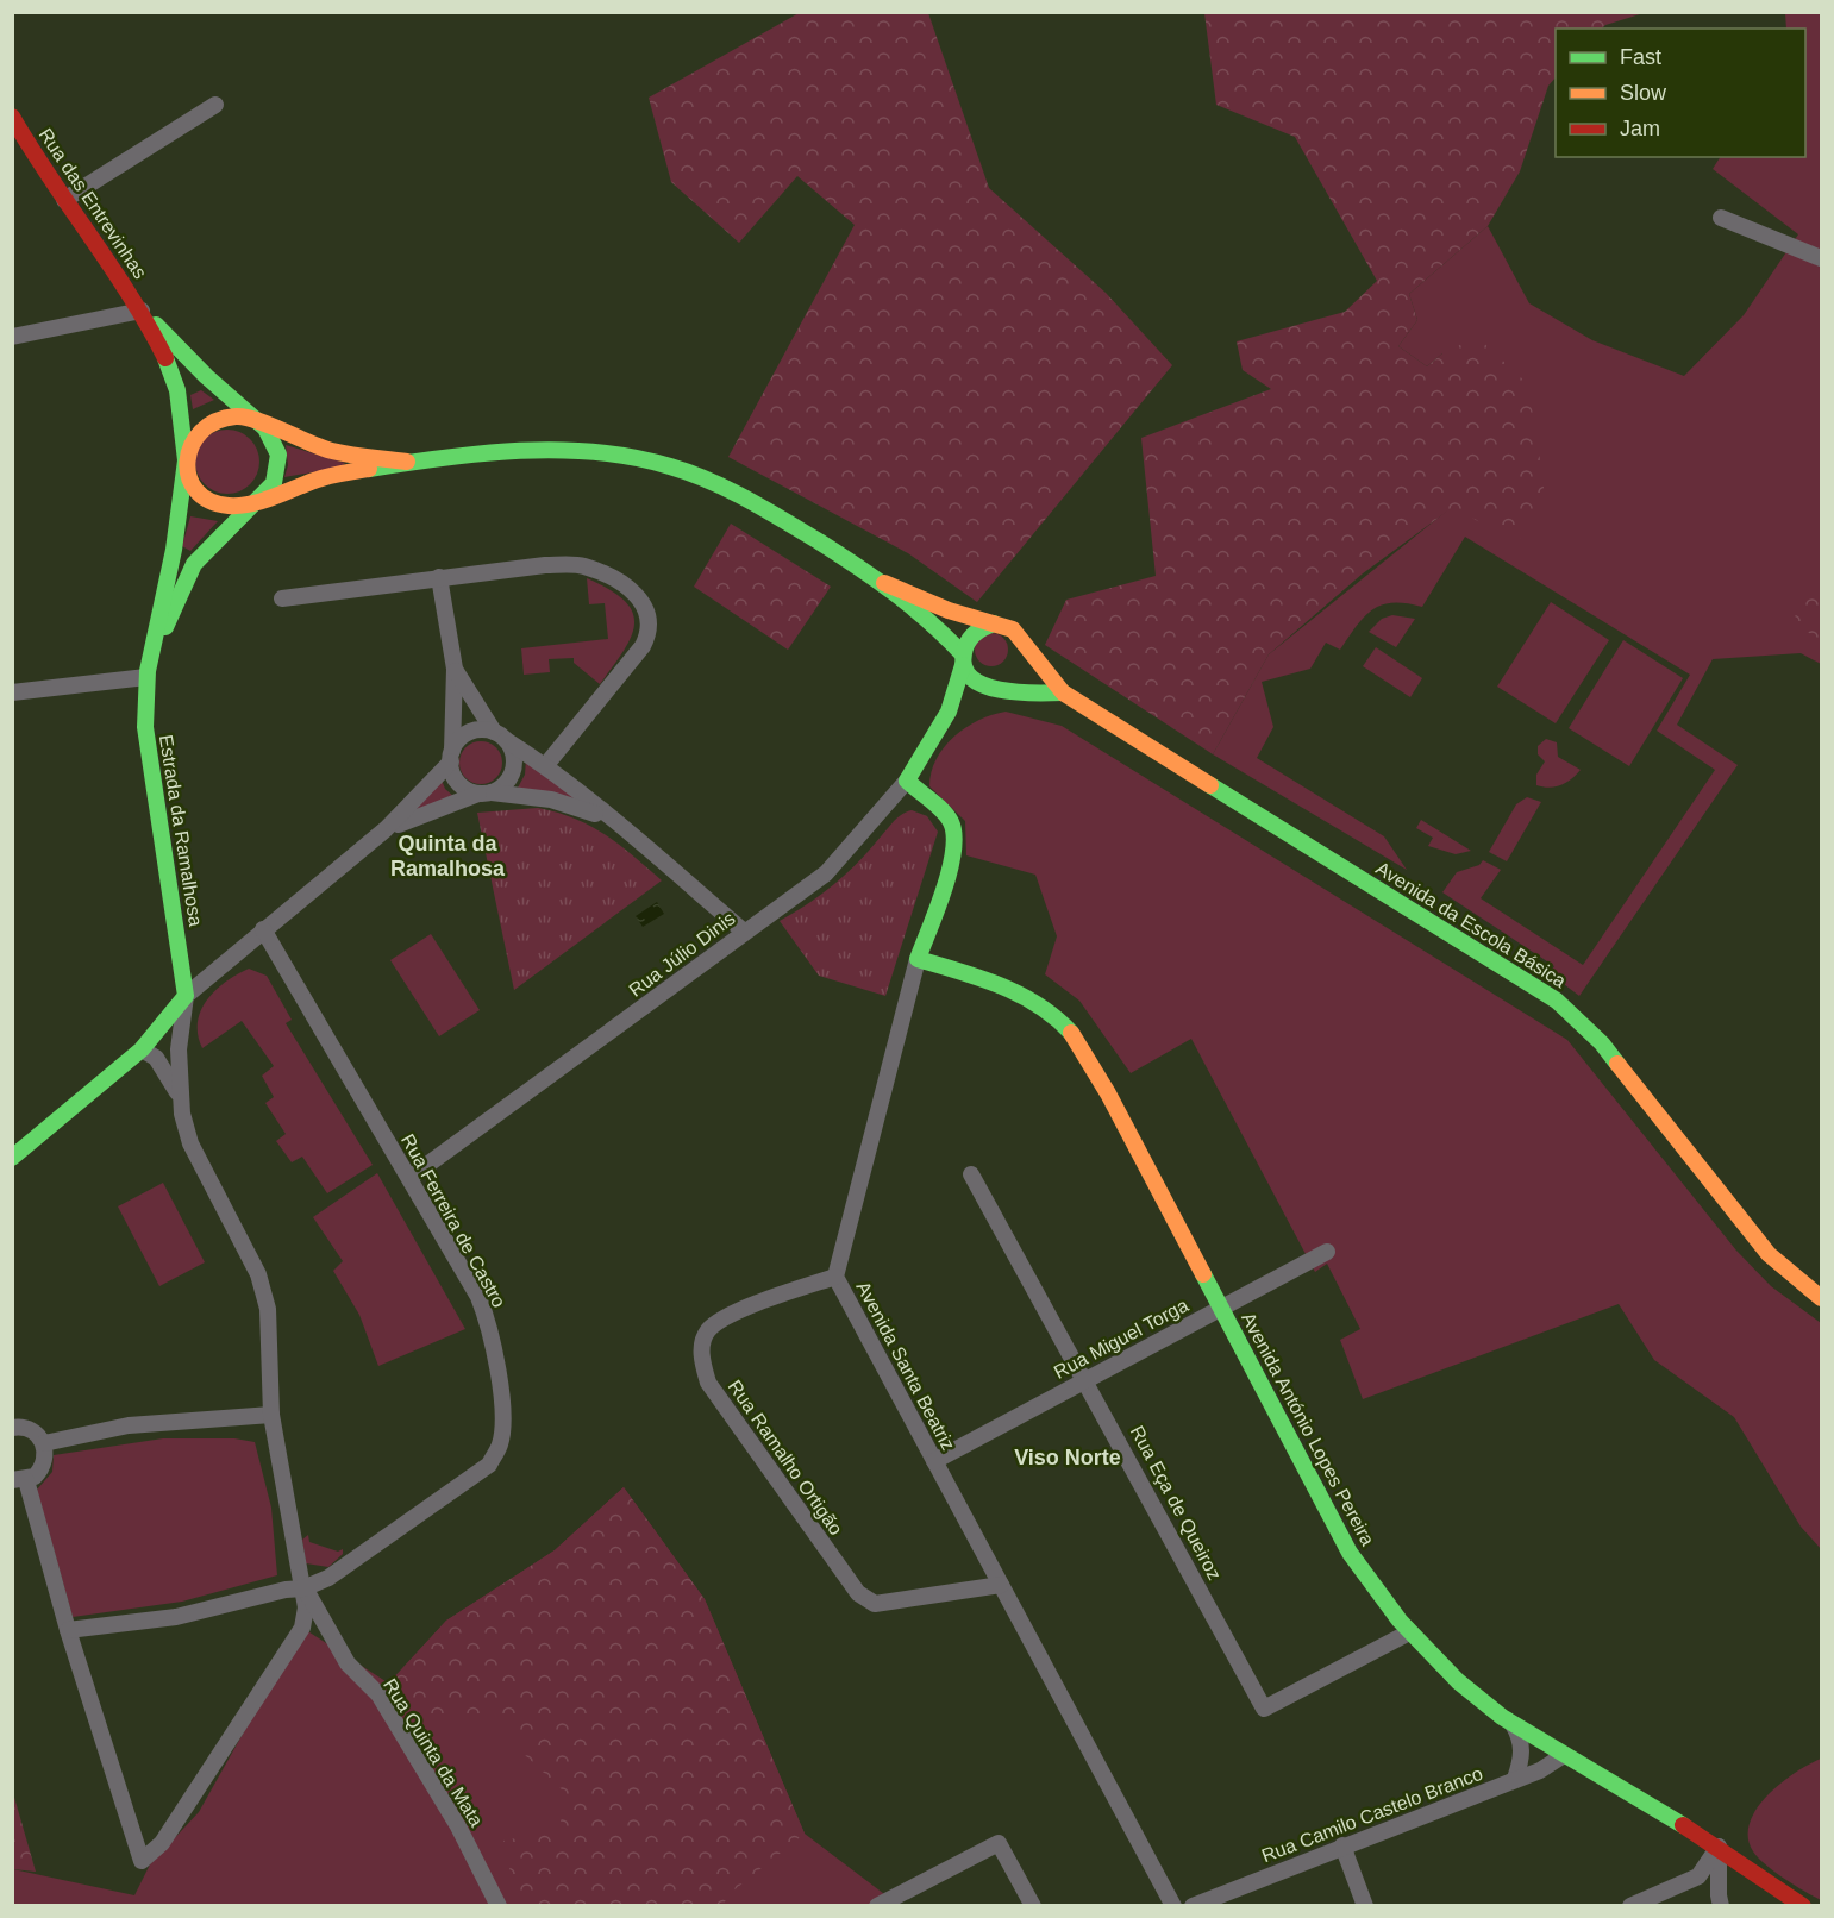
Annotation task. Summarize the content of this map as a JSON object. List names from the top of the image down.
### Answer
{
  "streets": {
    "street": [
      "Rua das Entrevinhas",
      "Estrada da Ramalhosa",
      "Avenida da Escola Básica",
      "Rua Júlio Dinis",
      "Rua Ferreira de Castro",
      "Rua Miguel Torga",
      "Avenida Santa Beatriz",
      "Avenida António Lopes Pereira",
      "Rua Ramalho Ortigão",
      "Rua Eça de Queiroz",
      "Rua Quinta da Mata",
      "Rua Camilo Castelo Branco"
    ]
  },
  "crossings": [
    ["Rua das Entrevinhas", "Estrada da Ramalhosa"],
    ["Rua das Entrevinhas", "Avenida da Escola Básica"],
    ["Estrada da Ramalhosa", "Avenida da Escola Básica"],
    ["Avenida da Escola Básica", "Rua Júlio Dinis"],
    ["Rua Júlio Dinis", "Rua Ferreira de Castro"],
    ["Rua Júlio Dinis", "Avenida Santa Beatriz"],
    ["Rua Ferreira de Castro", "Rua Quinta da Mata"],
    ["Rua Miguel Torga", "Avenida Santa Beatriz"],
    ["Rua Miguel Torga", "Avenida António Lopes Pereira"],
    ["Rua Miguel Torga", "Rua Eça de Queiroz"],
    ["Avenida Santa Beatriz", "Avenida António Lopes Pereira"],
    ["Avenida Santa Beatriz", "Rua Ramalho Ortigão"],
    ["Avenida António Lopes Pereira", "Rua Eça de Queiroz"],
    ["Avenida António Lopes Pereira", "Rua Camilo Castelo Branco"]
  ],
  "districts": ["Quinta da Ramalhosa", "Viso Norte"],
  "legend": ["Fast", "Slow", "Jam"]
}
